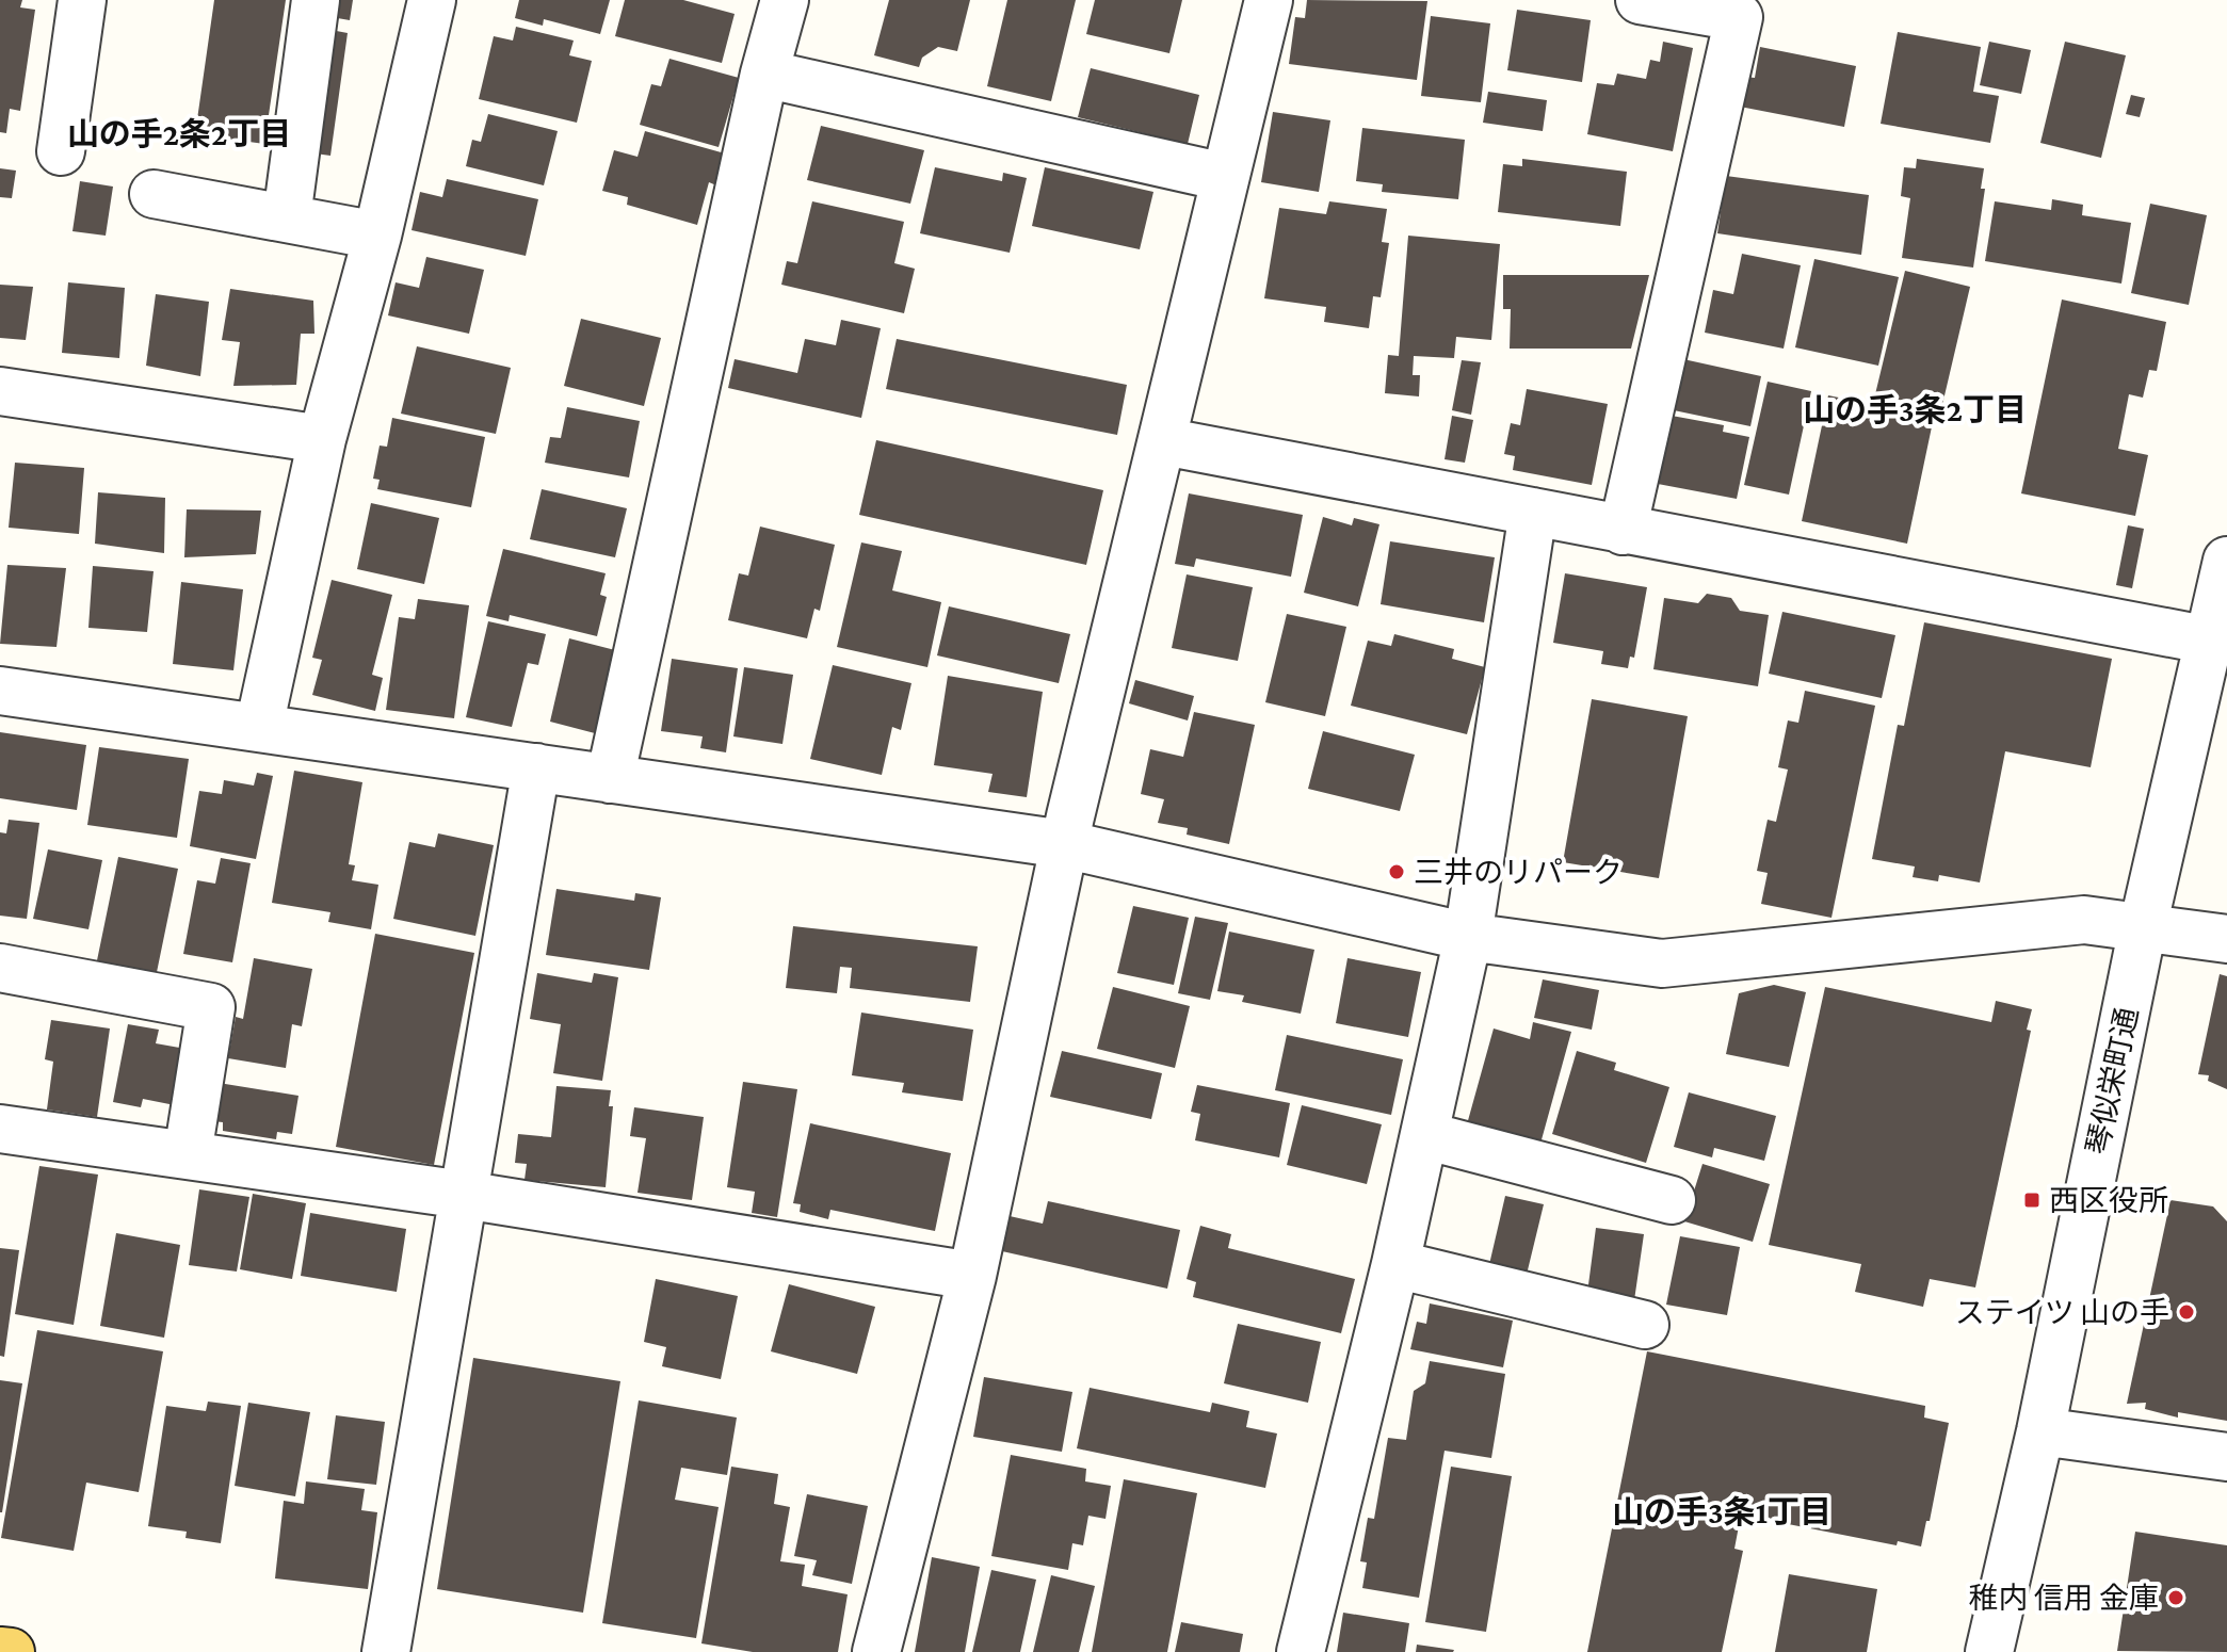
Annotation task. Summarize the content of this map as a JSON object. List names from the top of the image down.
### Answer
{
  "streets": {
    "street": ["琴似栄町通"]
  },
  "districts": ["山の手2条2丁目", "山の手3条2丁目", "山の手3条1丁目"],
  "places": {
    "other": ["三井のリパーク", "ステイツ 山の手", "稚内 信用 金庫"],
    "transit": ["西区役所"]
  }
}
